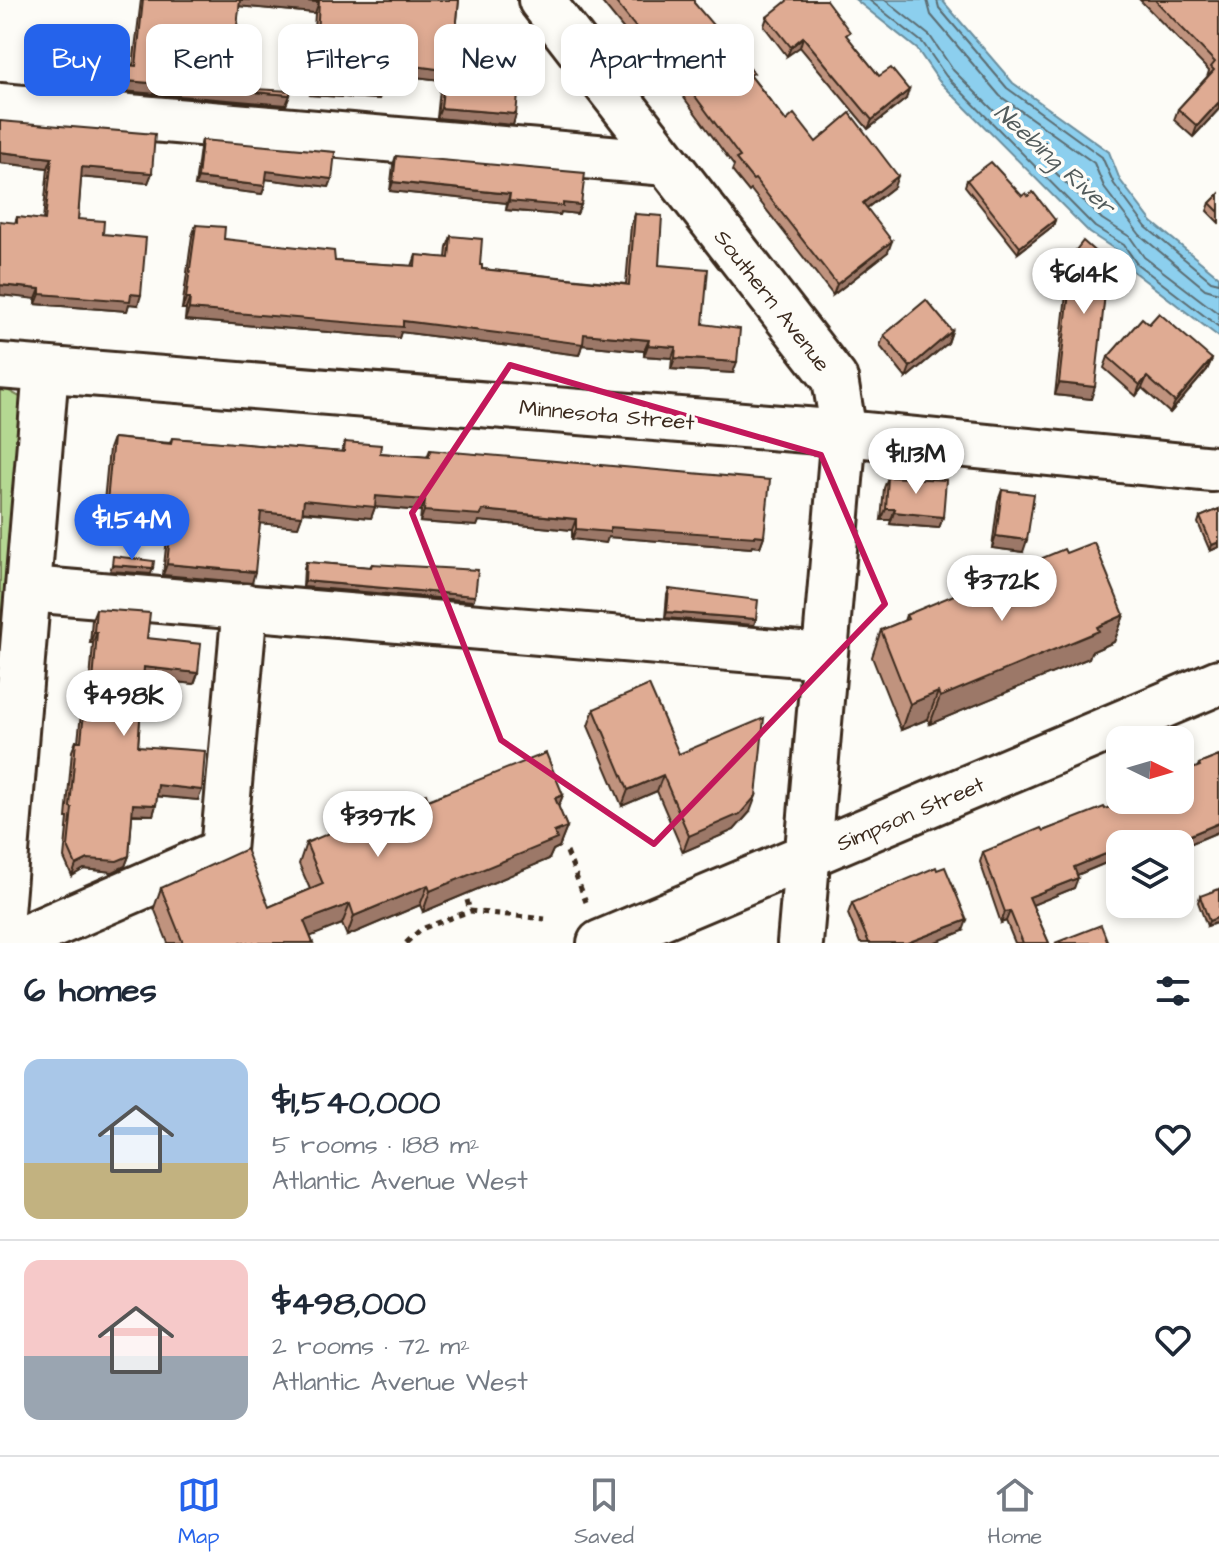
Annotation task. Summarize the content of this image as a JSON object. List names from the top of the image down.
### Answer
{
  "streets": {
    "street": ["Southern Avenue", "Minnesota Street", "Simpson Street"]
  },
  "crossings": [
    ["Southern Avenue", "Minnesota Street"],
    ["Southern Avenue", "Simpson Street"]
  ],
  "water": ["Neebing River"],
  "north": "right",
  "page": {
    "chip": [
      "Buy",
      "Rent",
      "Filters",
      "New",
      "Apartment"
    ],
    "price": [
      "$614K",
      "$1.13M",
      "$1.54M",
      "$372K",
      "$498K",
      "$397K"
    ],
    "heading": "6 homes",
    "list": [
      {
        "name": "$1,540,000",
        "note": "5 rooms · 188 m² · Atlantic Avenue West"
      },
      {
        "name": "$498,000",
        "note": "2 rooms · 72 m² · Atlantic Avenue West"
      }
    ],
    "tabs": ["Map", "Saved", "Home"]
  }
}
